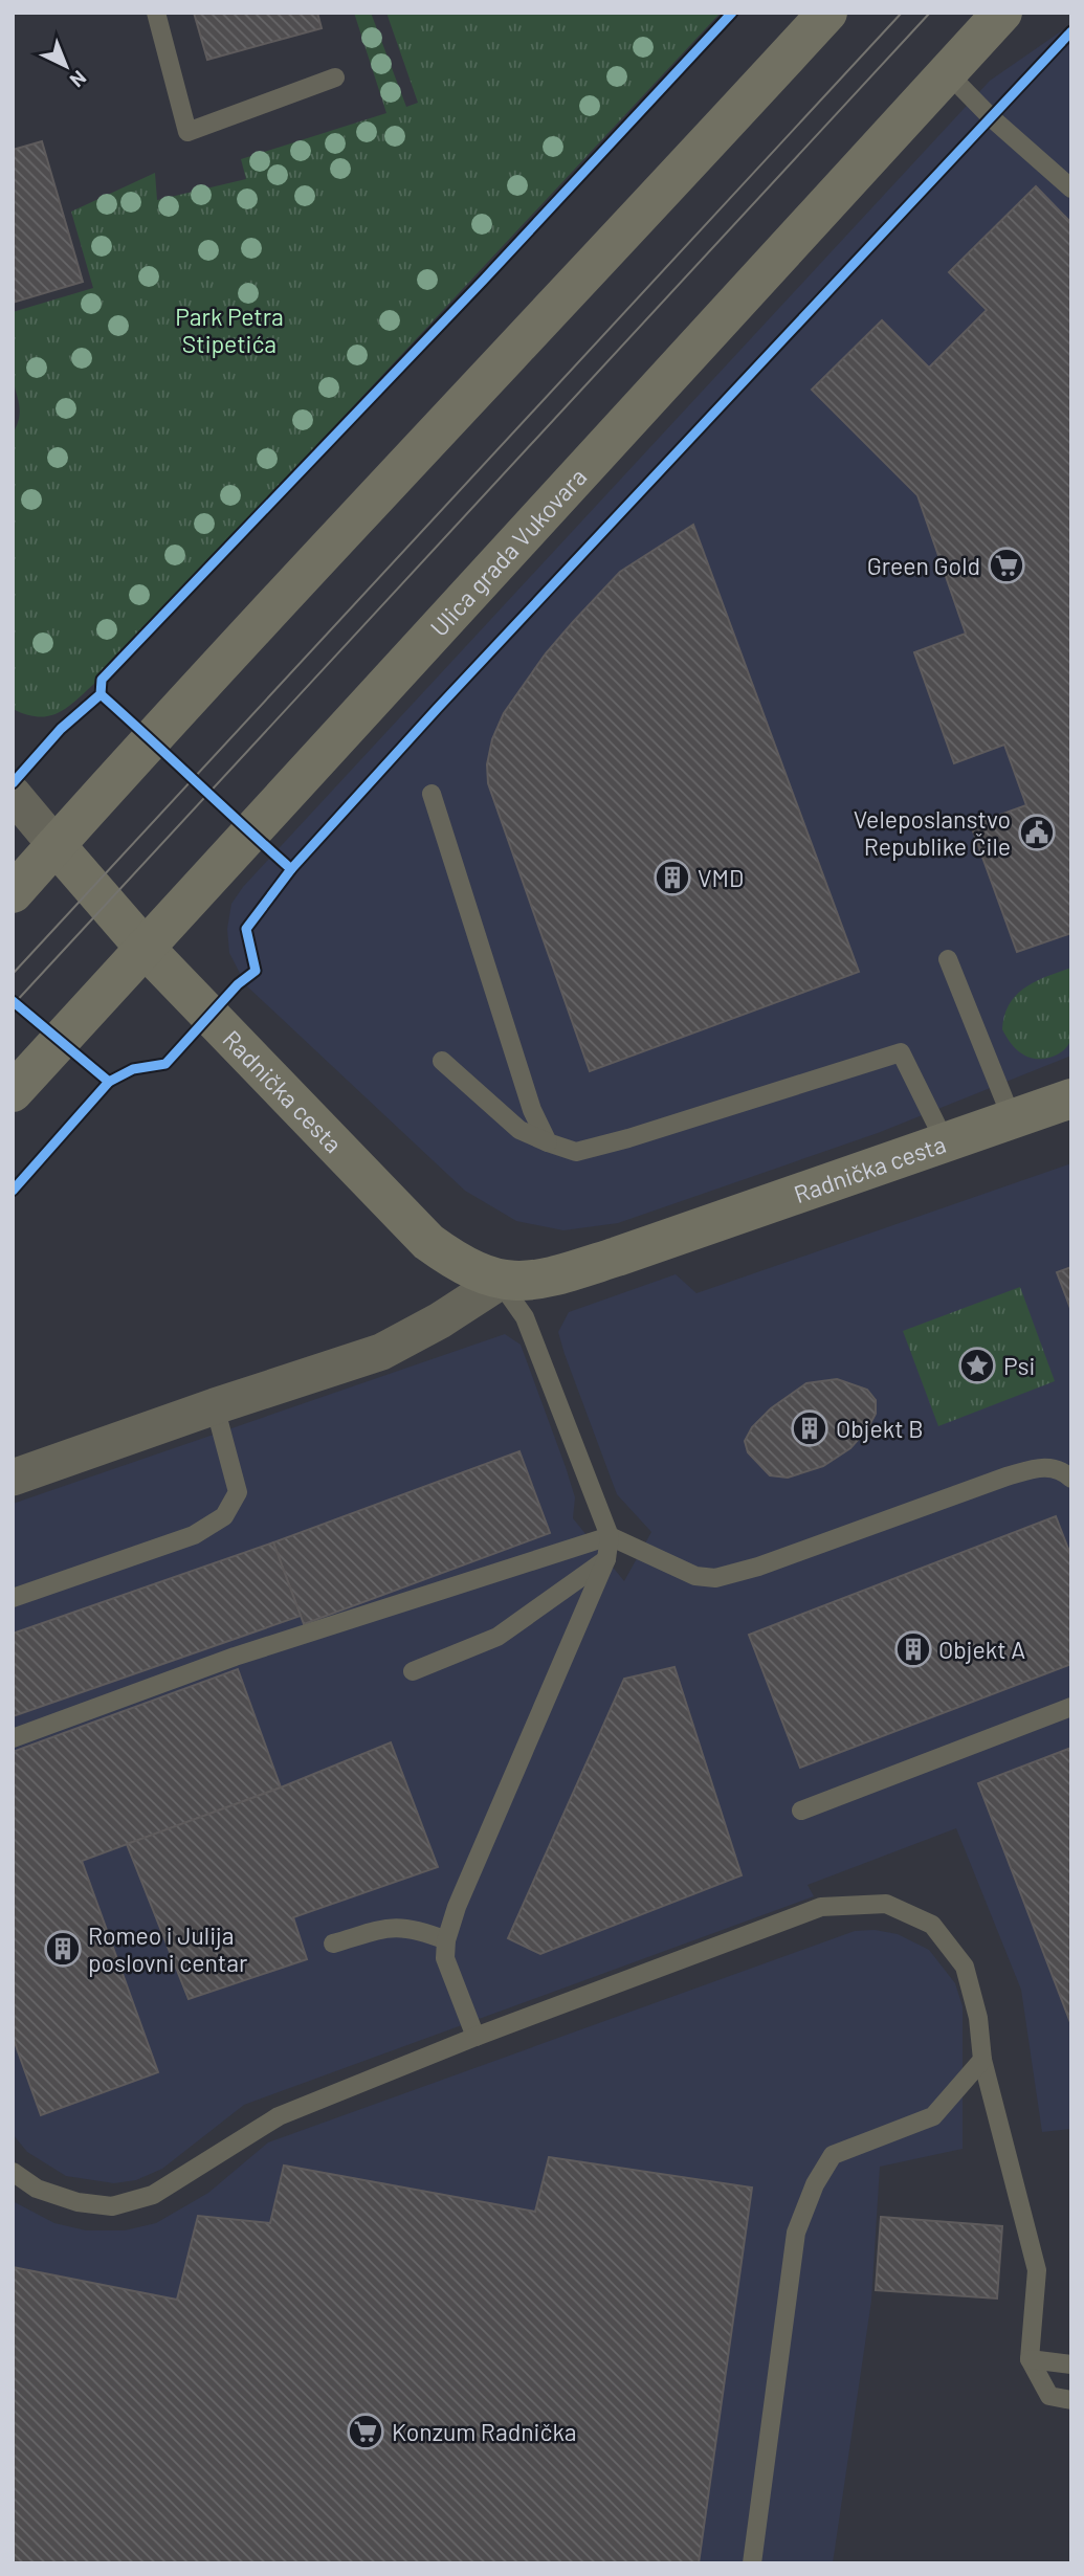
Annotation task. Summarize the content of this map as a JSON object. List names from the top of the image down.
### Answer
{
  "streets": {
    "main road": ["Ulica grada Vukovara", "Radnička cesta"]
  },
  "crossings": [
    ["Ulica grada Vukovara", "Radnička cesta"]
  ],
  "parks": ["Park Petra Stipetića"],
  "places": {
    "supermarket": ["Green Gold", "Konzum Radnička"],
    "public building": ["Veleposlanstvo Republike Čile"],
    "building": [
      "VMD",
      "Objekt B",
      "Objekt A",
      "Romeo i Julija poslovni centar"
    ],
    "place": ["Psi"]
  },
  "north": "bottom right"
}
